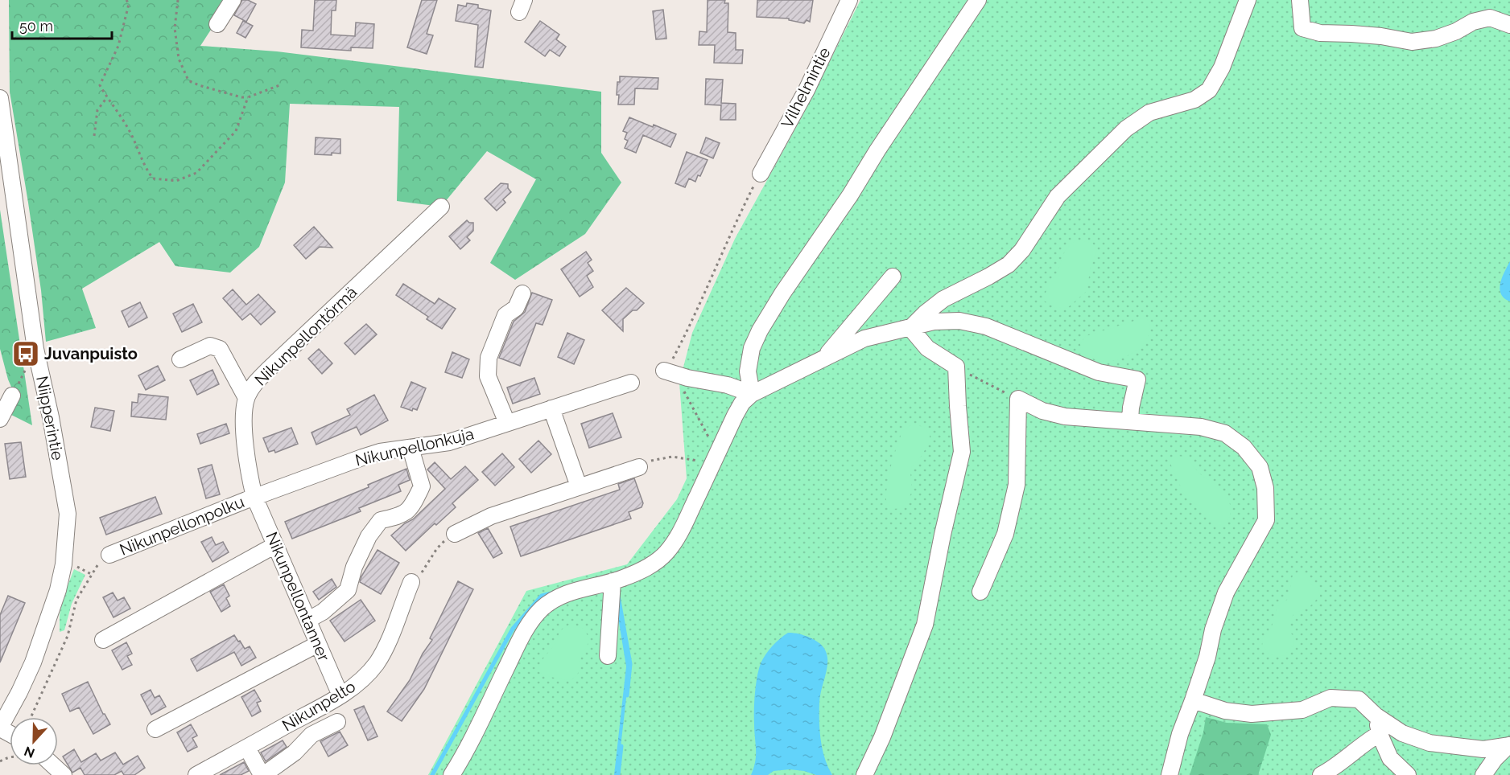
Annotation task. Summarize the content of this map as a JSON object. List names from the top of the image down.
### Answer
{
  "streets": {
    "street": [
      "Vilhelmintie",
      "Nikunpellontörmä",
      "Niipperintie",
      "Nikunpellonkuja",
      "Nikunpellonpolku",
      "Nikunpellontanner",
      "Nikunpelto"
    ]
  },
  "crossings": [
    ["Nikunpellontörmä", "Nikunpellonkuja"],
    ["Nikunpellontörmä", "Nikunpellonpolku"],
    ["Nikunpellontörmä", "Nikunpellontanner"],
    ["Nikunpellonkuja", "Nikunpellonpolku"],
    ["Nikunpellonkuja", "Nikunpellontanner"],
    ["Nikunpellonpolku", "Nikunpellontanner"],
    ["Nikunpellontanner", "Nikunpelto"]
  ],
  "places": {
    "bus stop": ["Juvanpuisto"]
  },
  "scale_bar": "50 m",
  "north": "bottom"
}
